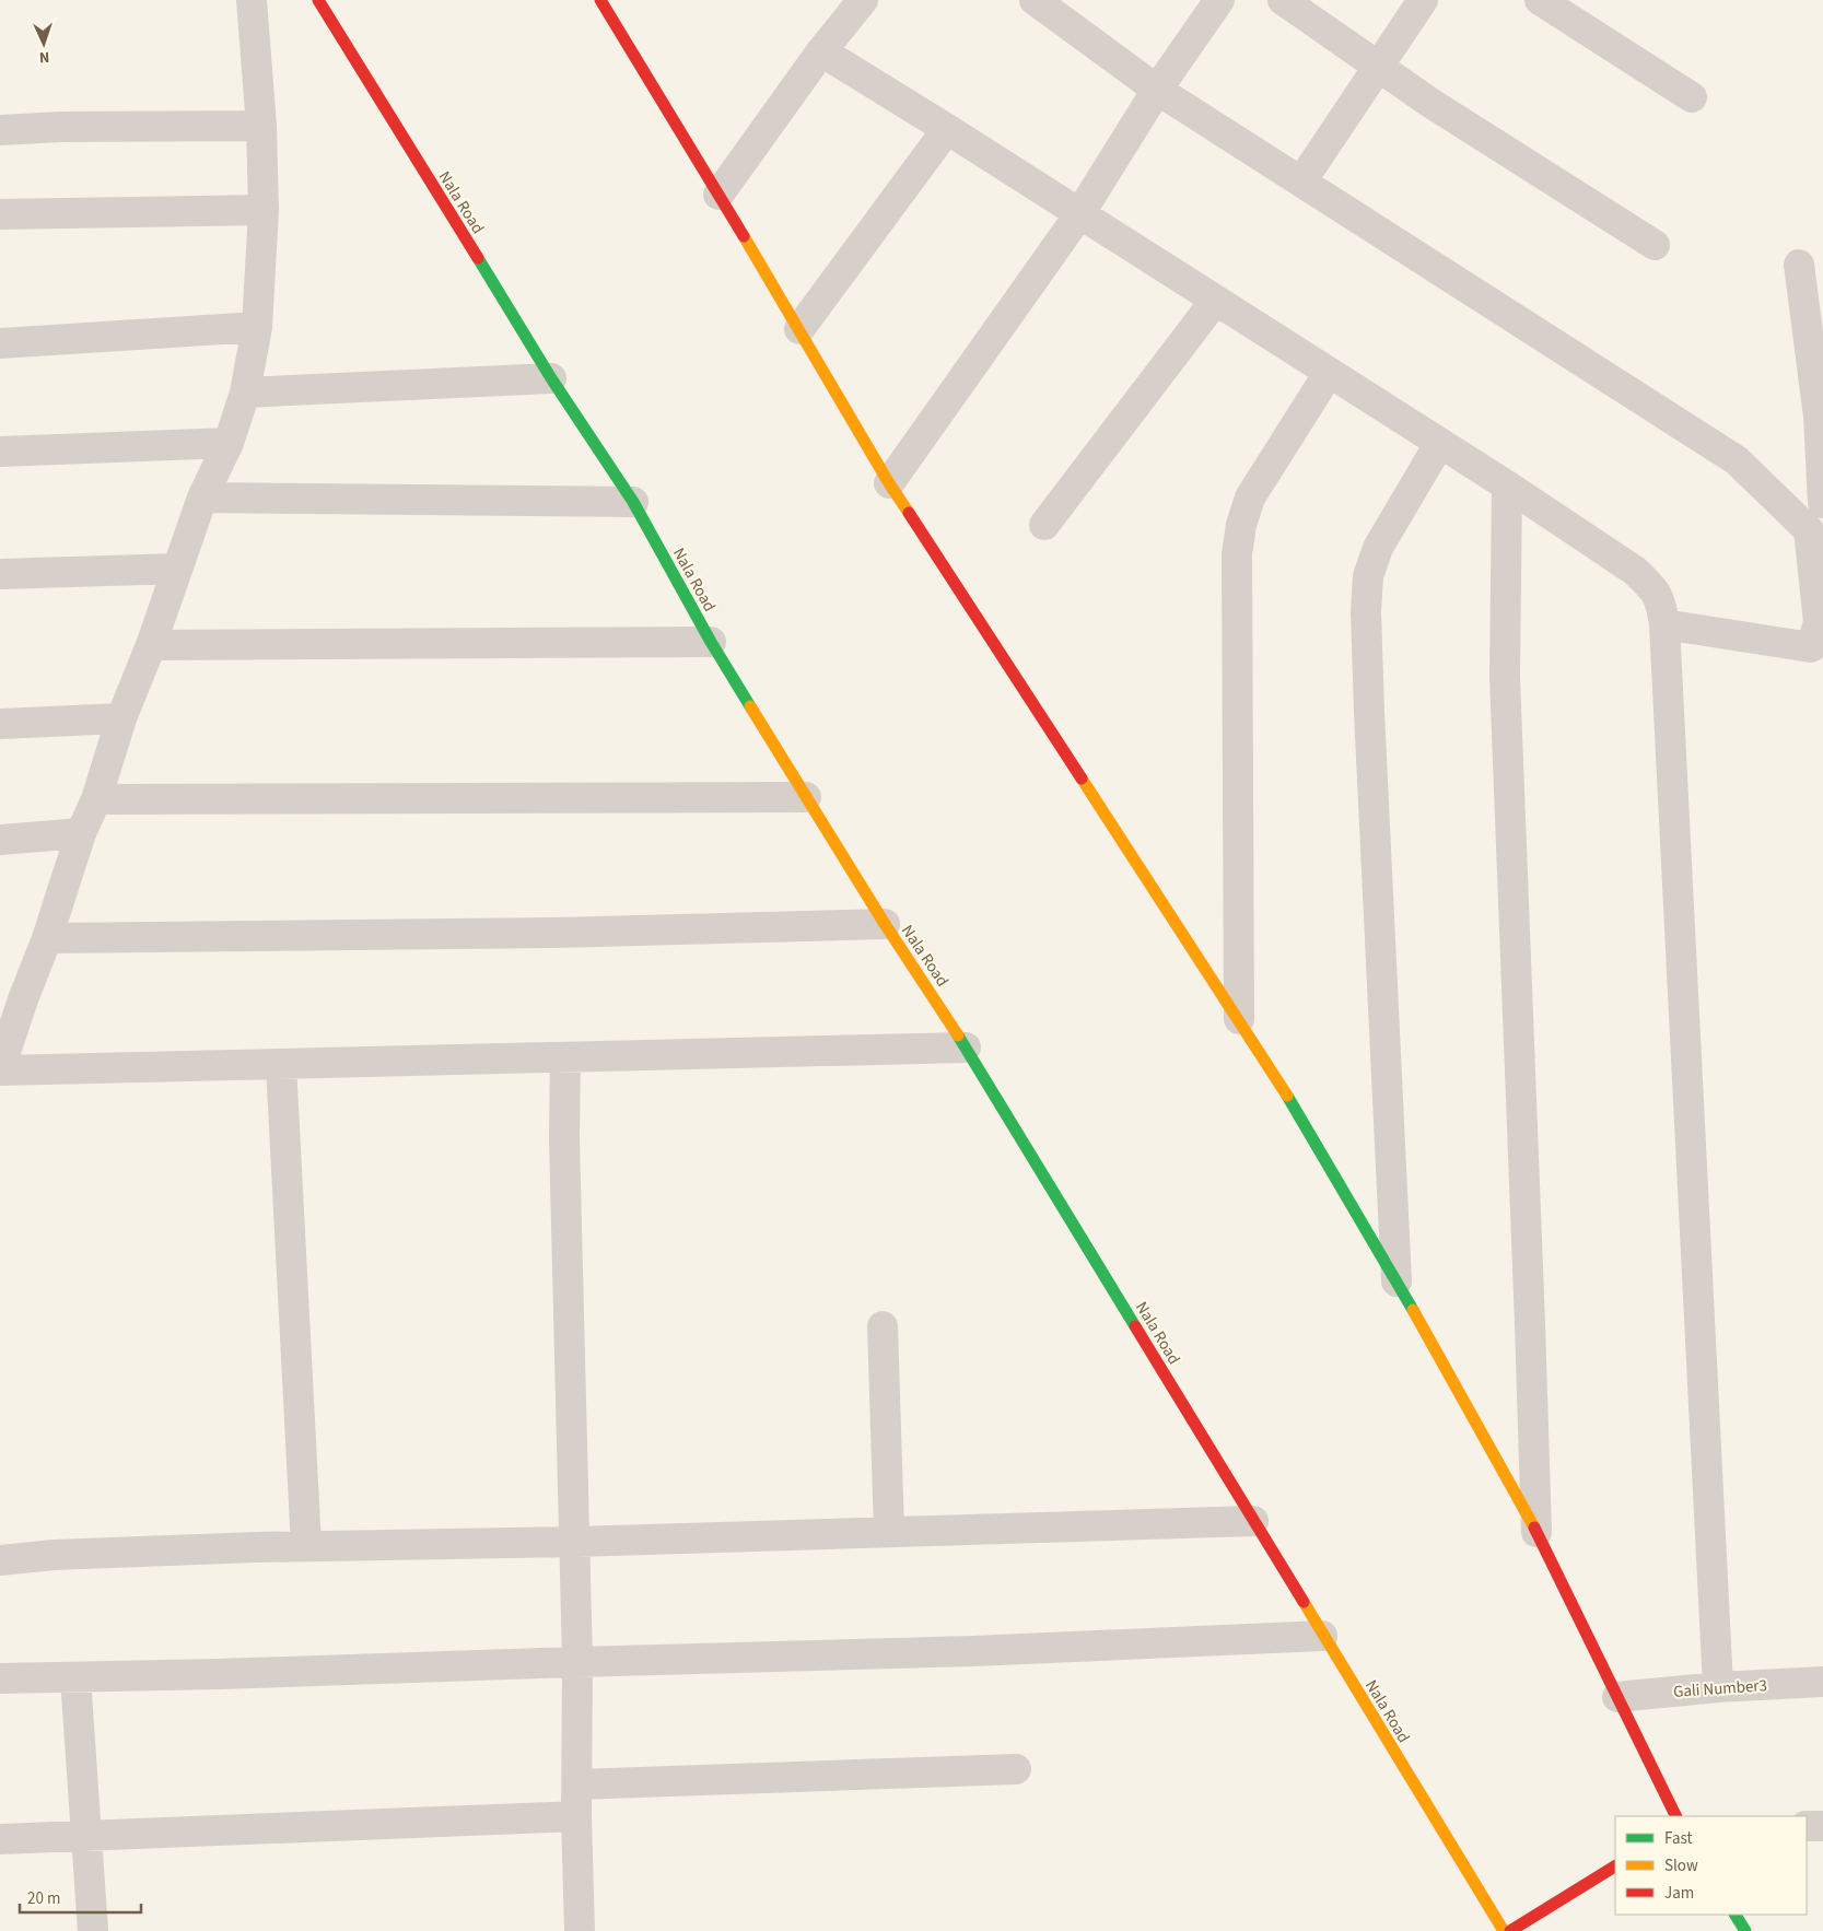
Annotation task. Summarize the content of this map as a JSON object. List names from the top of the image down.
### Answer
{
  "streets": {
    "street": ["Nala Road", "Gali Number3"]
  },
  "legend": ["Fast", "Slow", "Jam"],
  "scale_bar": "20 m",
  "north": "bottom"
}
